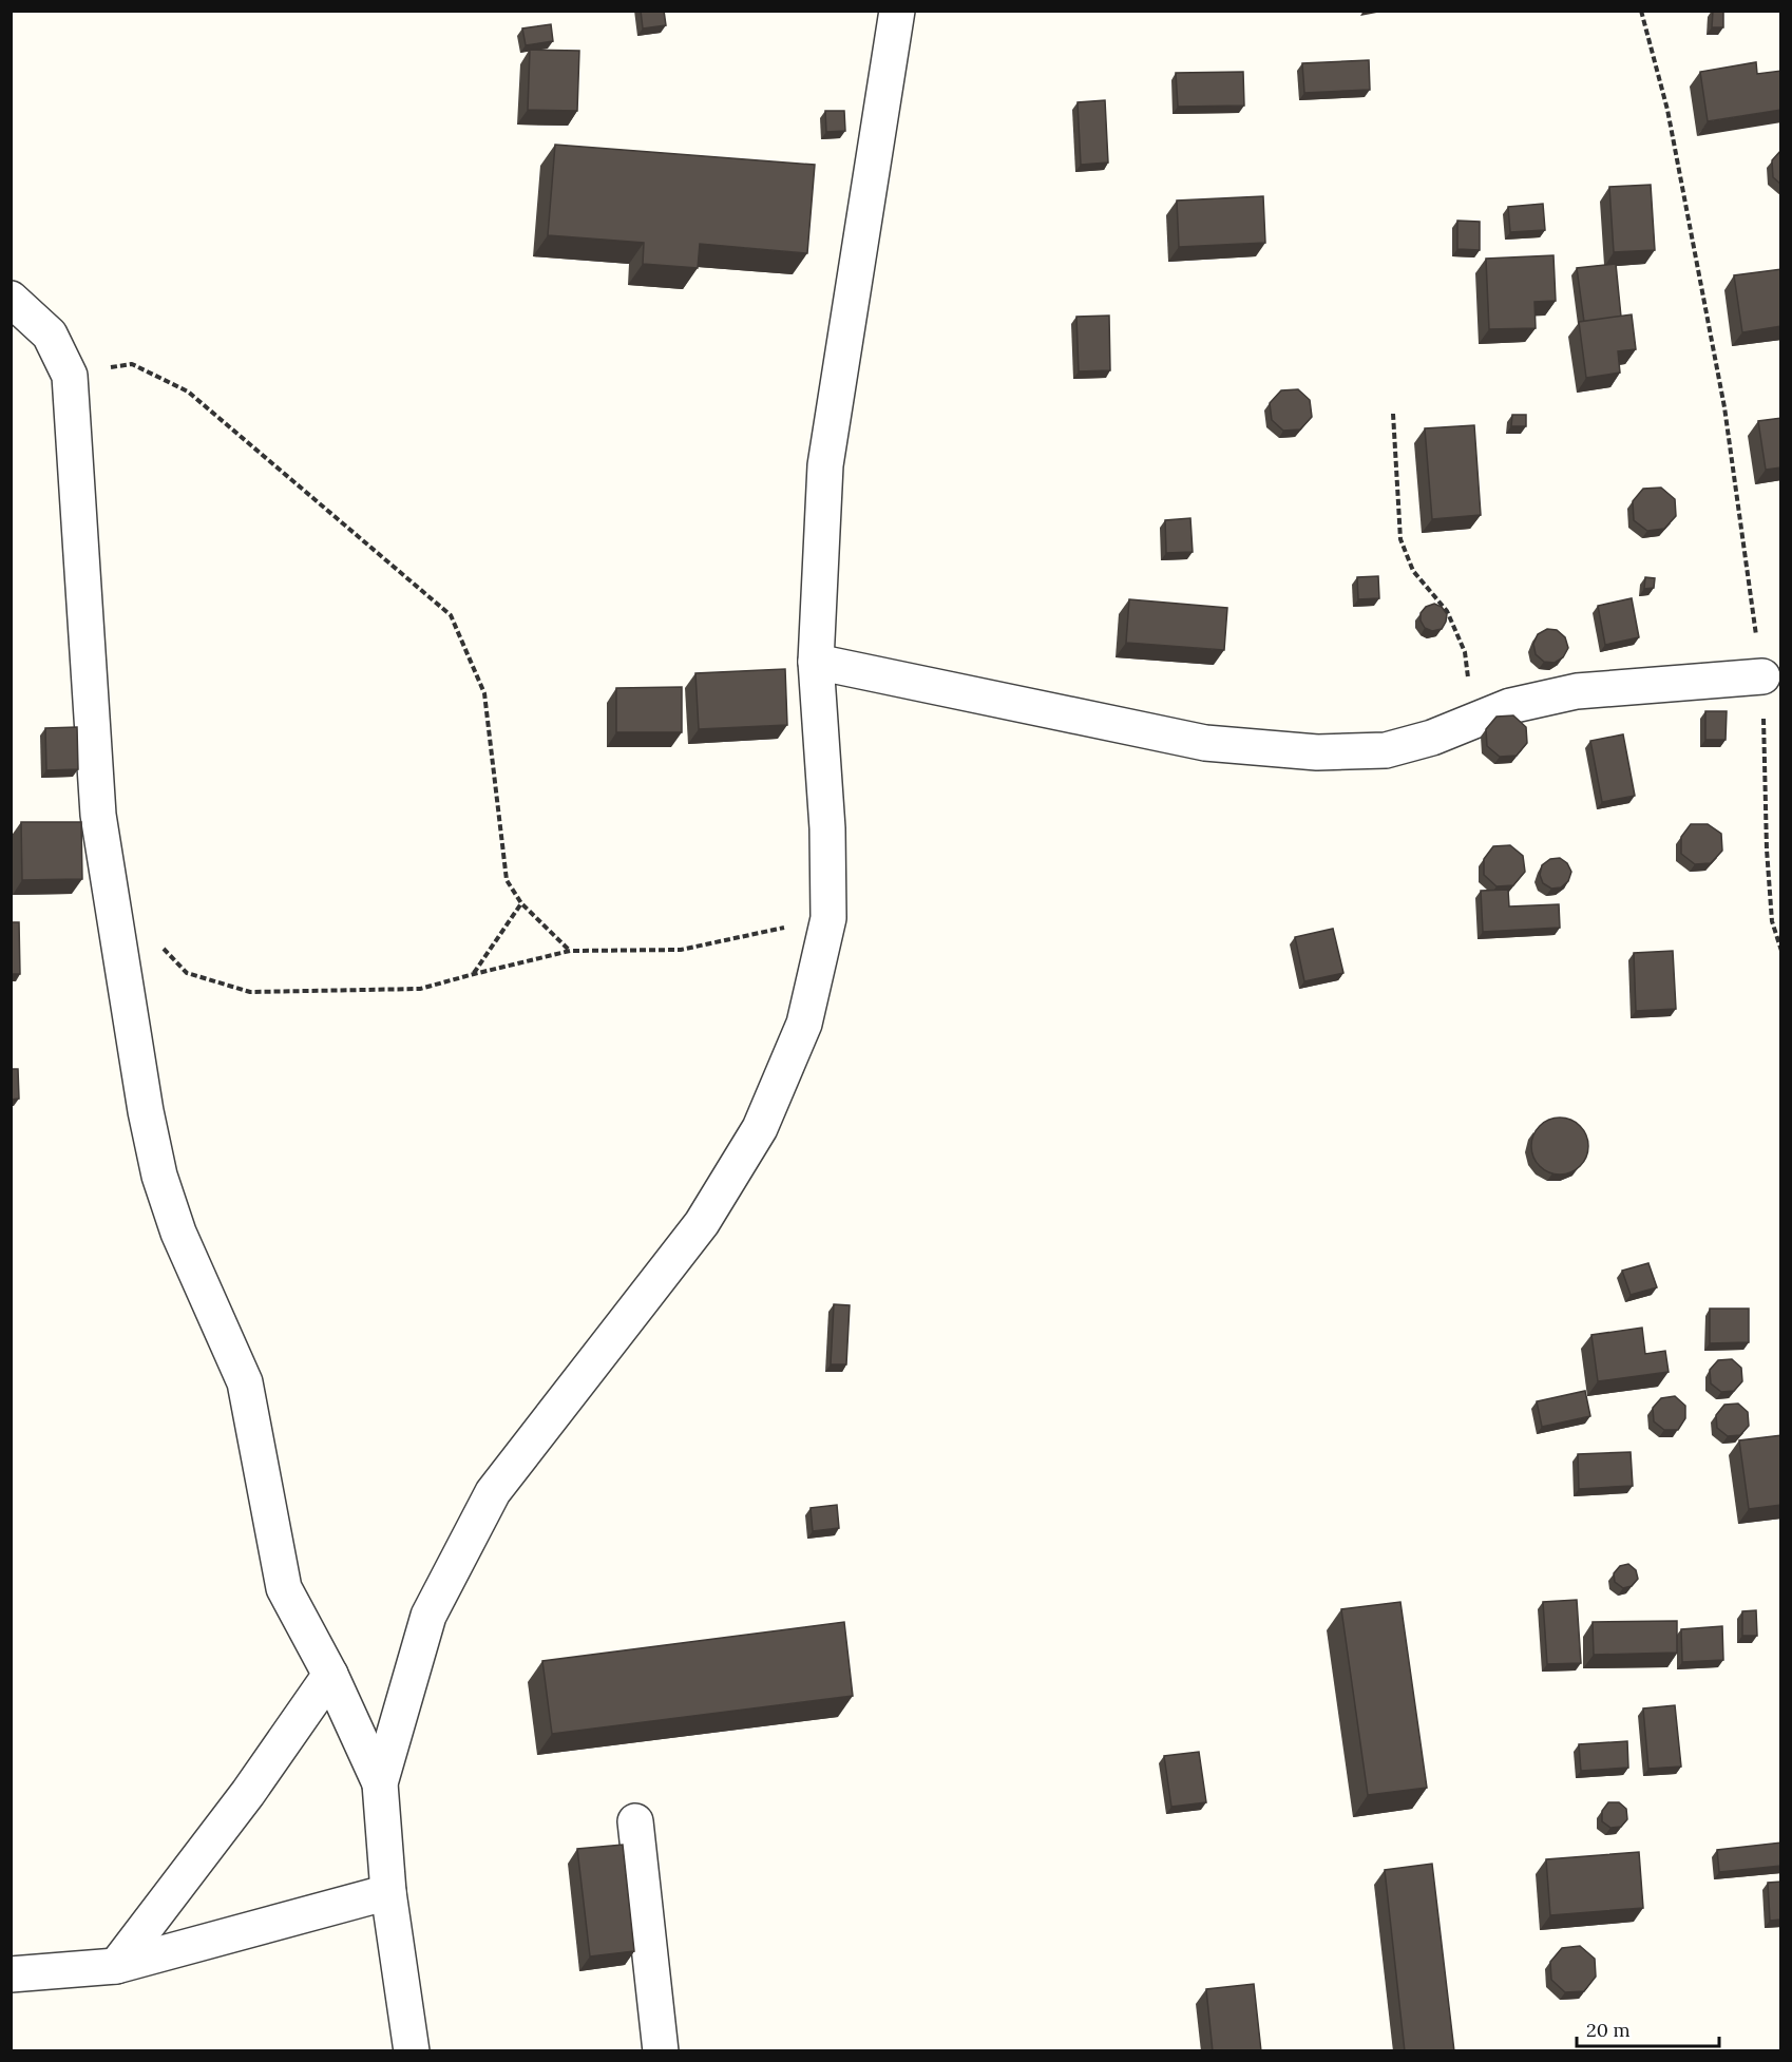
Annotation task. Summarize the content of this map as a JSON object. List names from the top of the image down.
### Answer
{
  "scale_bar": "20 m"
}
